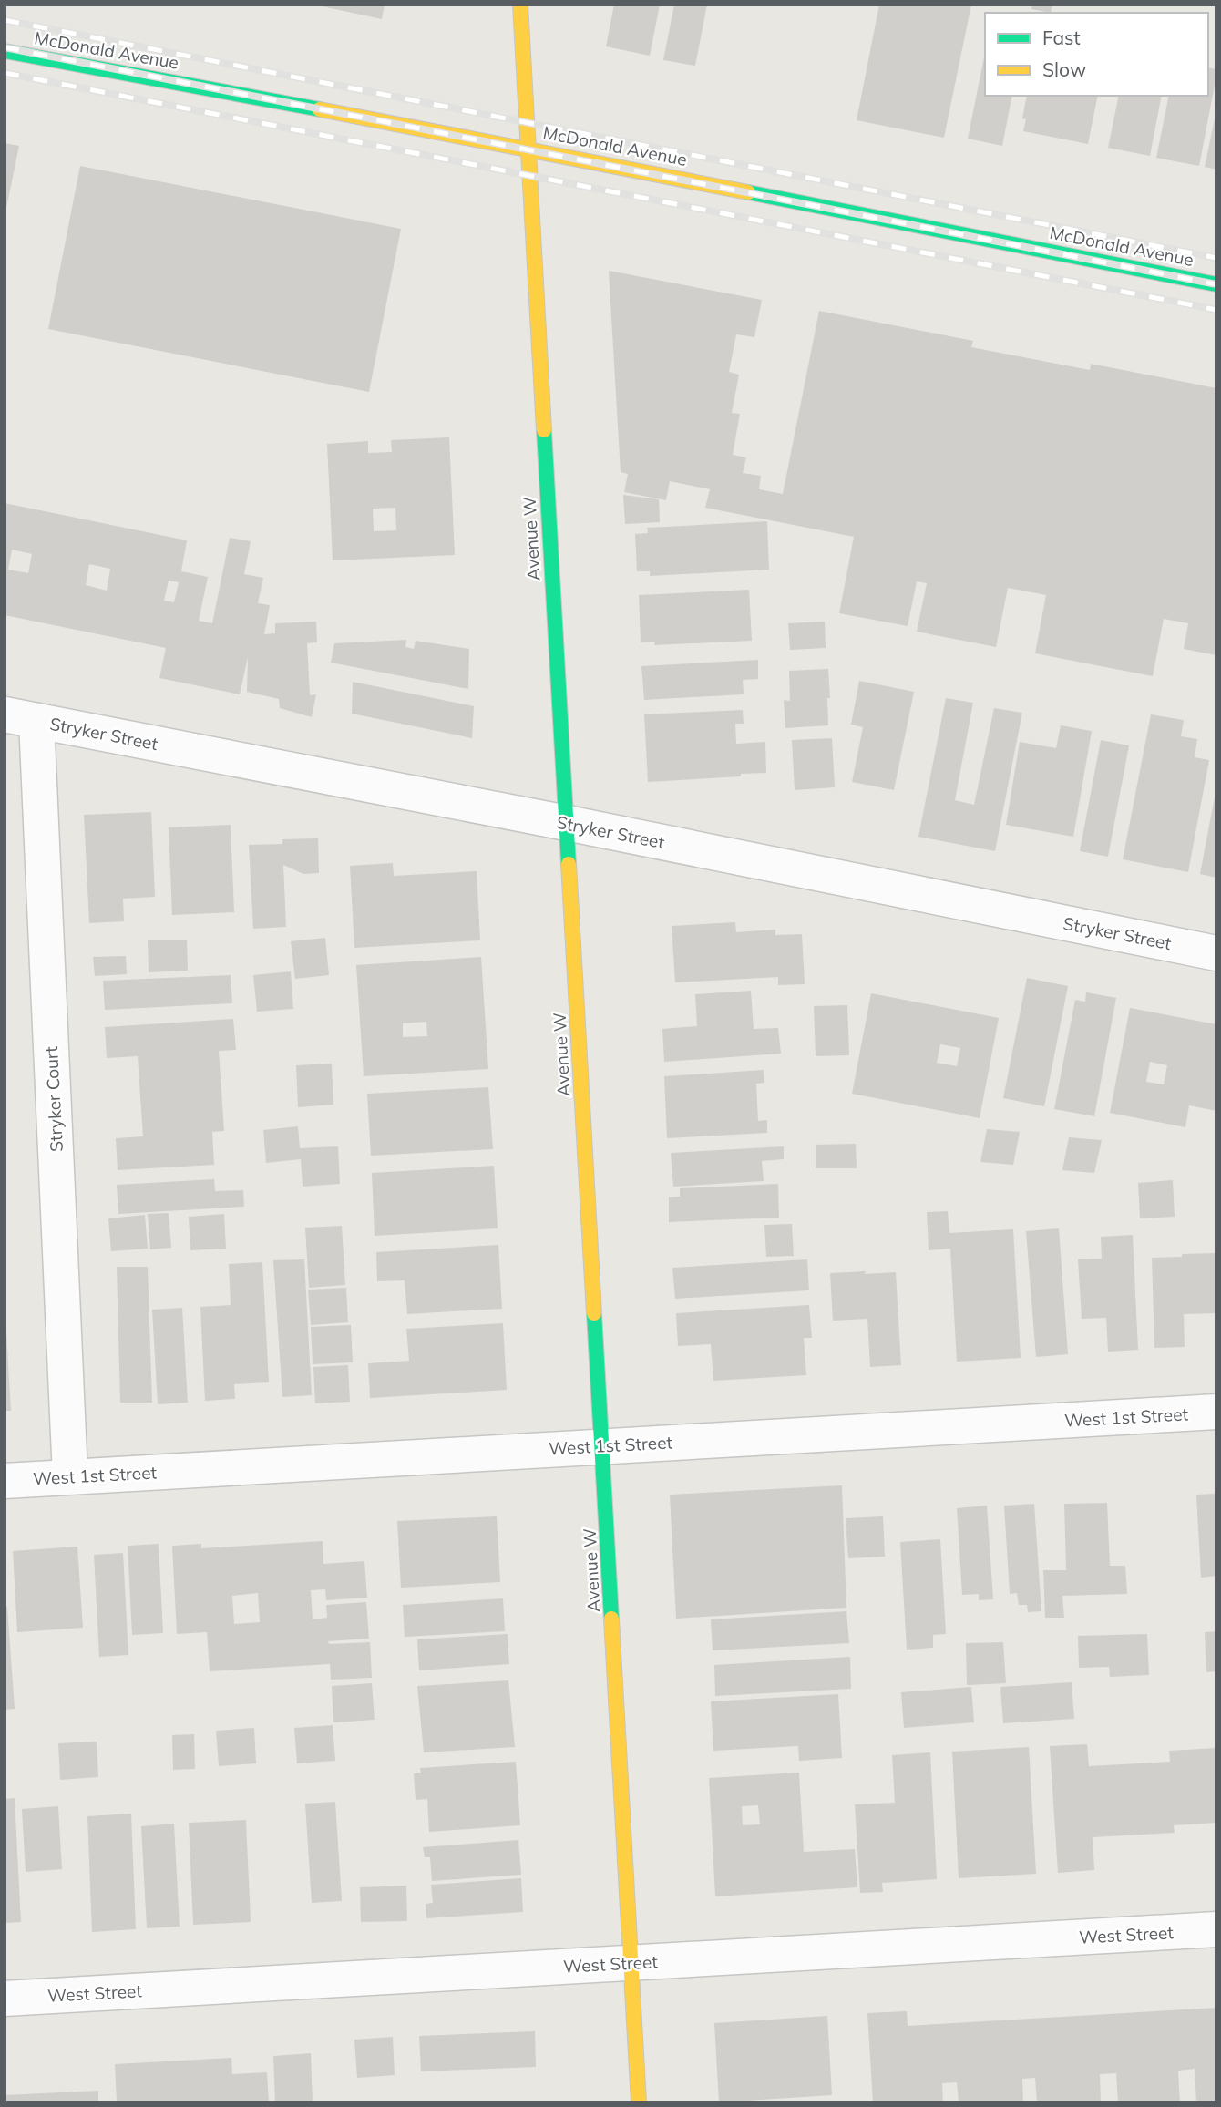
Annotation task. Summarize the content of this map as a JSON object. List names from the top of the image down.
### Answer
{
  "streets": {
    "street": [
      "McDonald Avenue",
      "Avenue W",
      "Stryker Street",
      "Stryker Court",
      "West 1st Street",
      "West Street"
    ]
  },
  "crossings": [
    ["McDonald Avenue", "Avenue W"],
    ["Avenue W", "Stryker Street"],
    ["Avenue W", "West 1st Street"],
    ["Avenue W", "West Street"],
    ["Stryker Street", "Stryker Court"],
    ["Stryker Court", "West 1st Street"]
  ],
  "legend": ["Fast", "Slow"]
}
